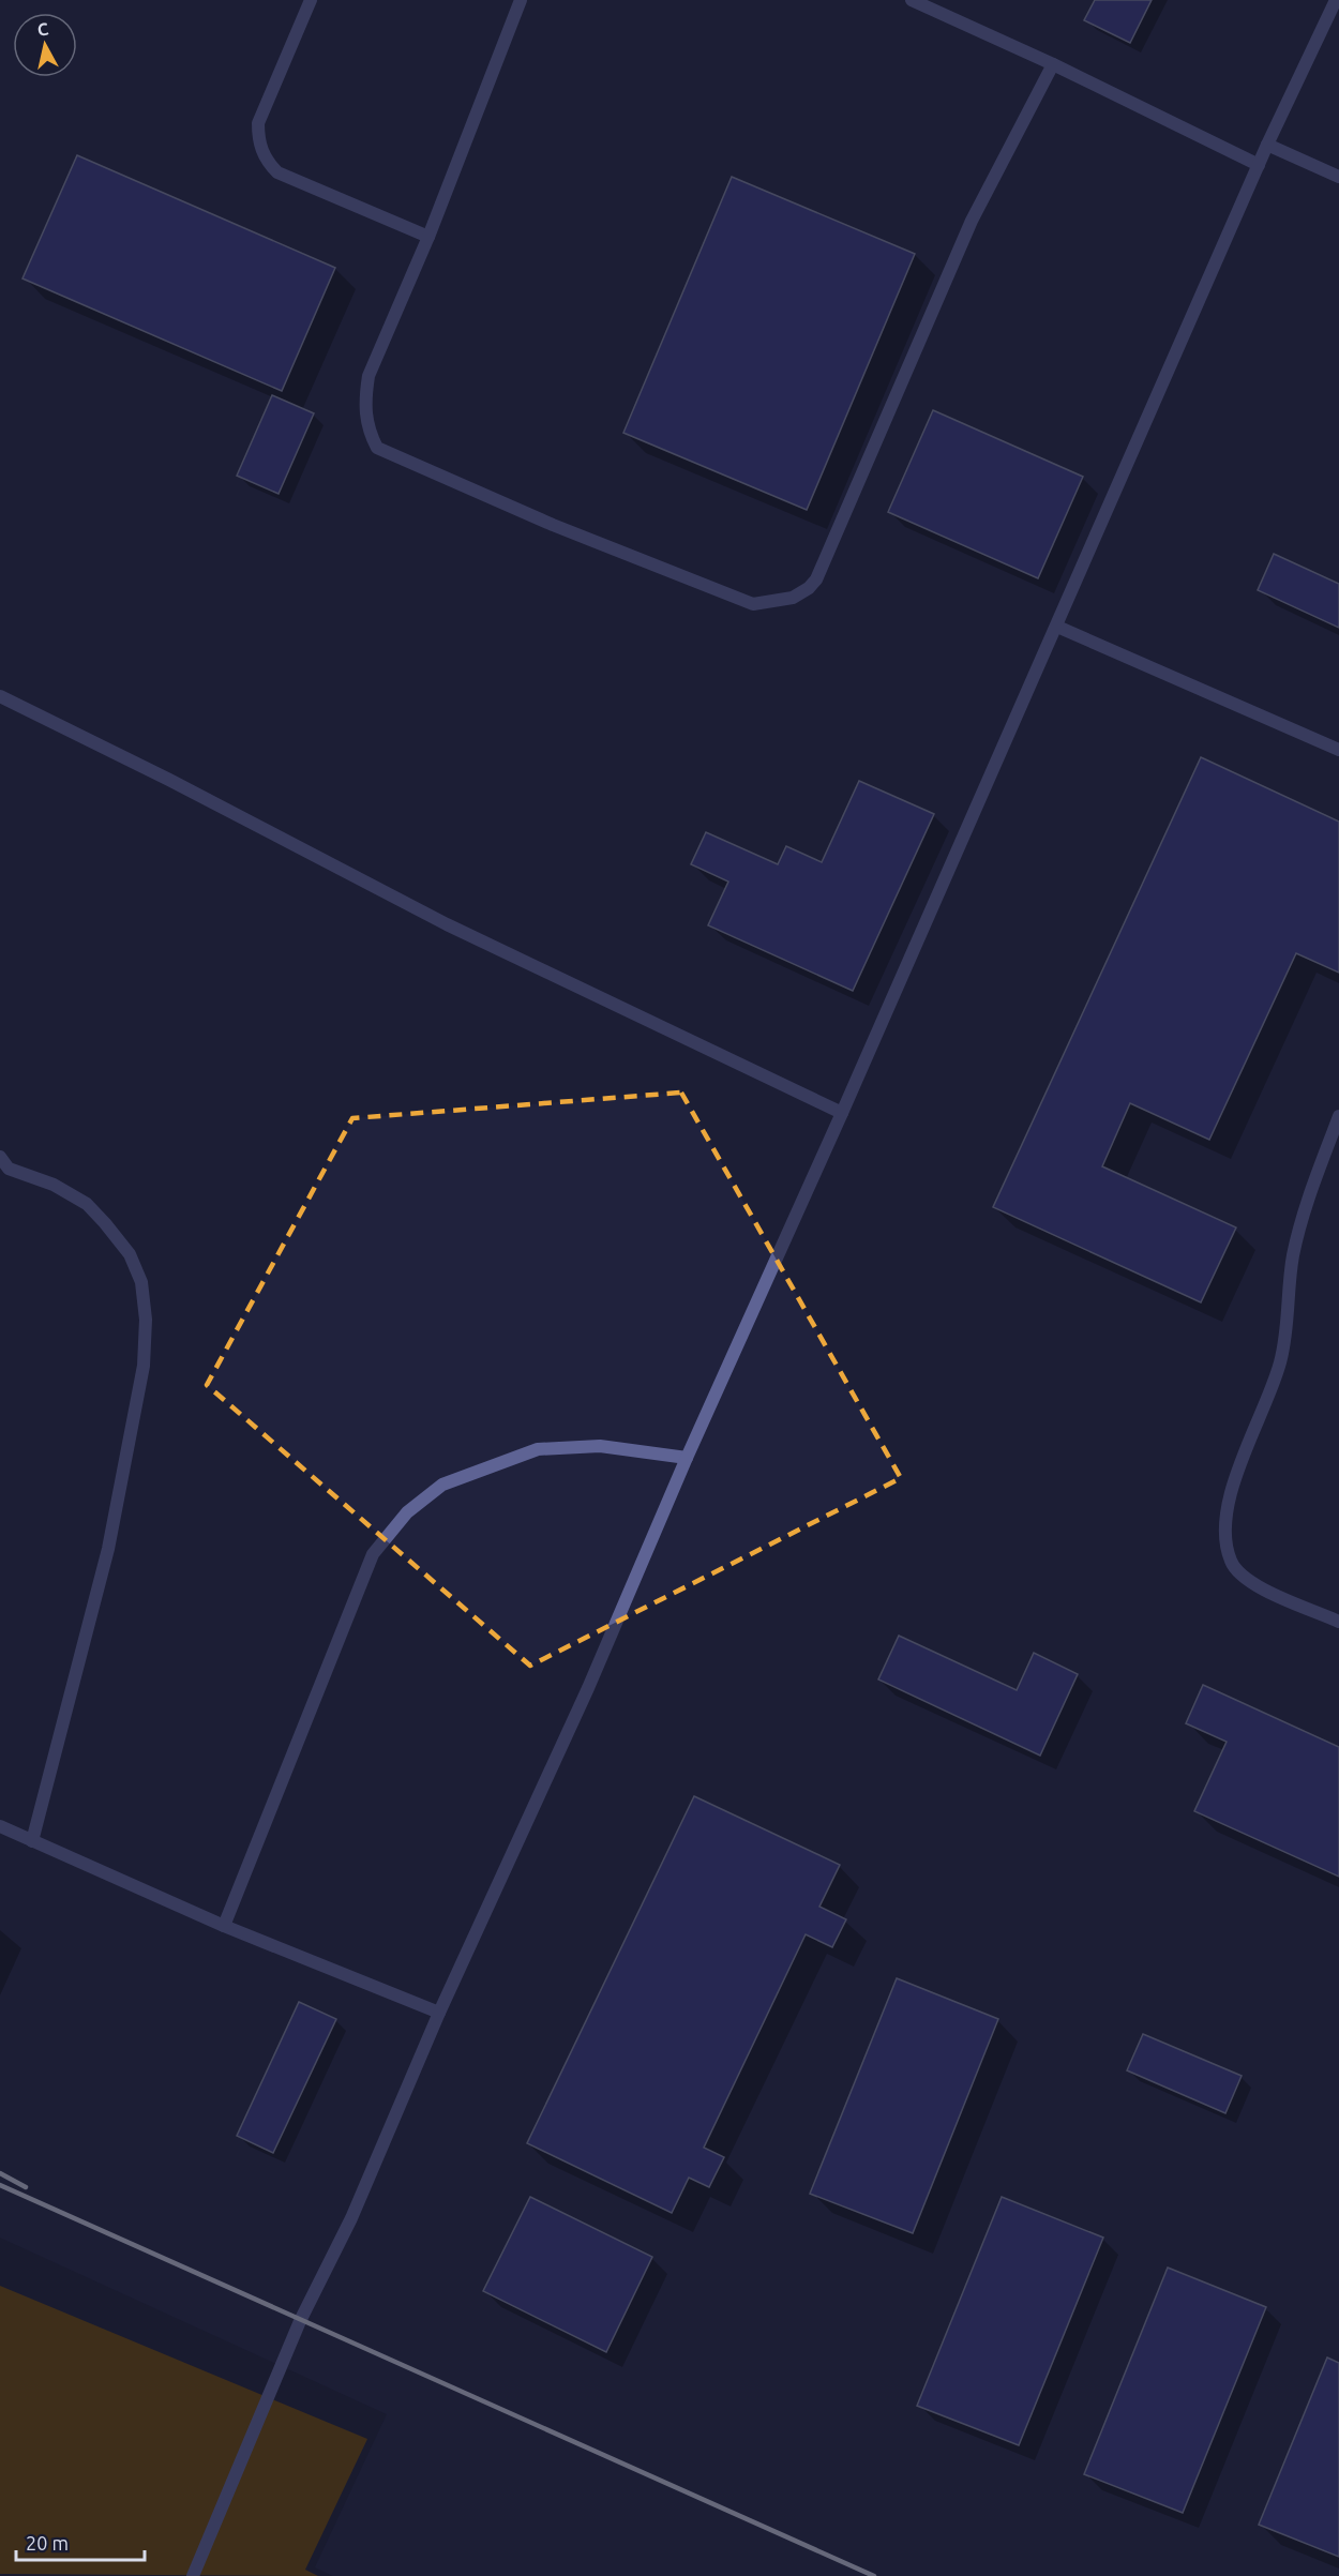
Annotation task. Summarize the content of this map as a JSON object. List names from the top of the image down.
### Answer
{
  "scale_bar": "20 m",
  "north": "top"
}
